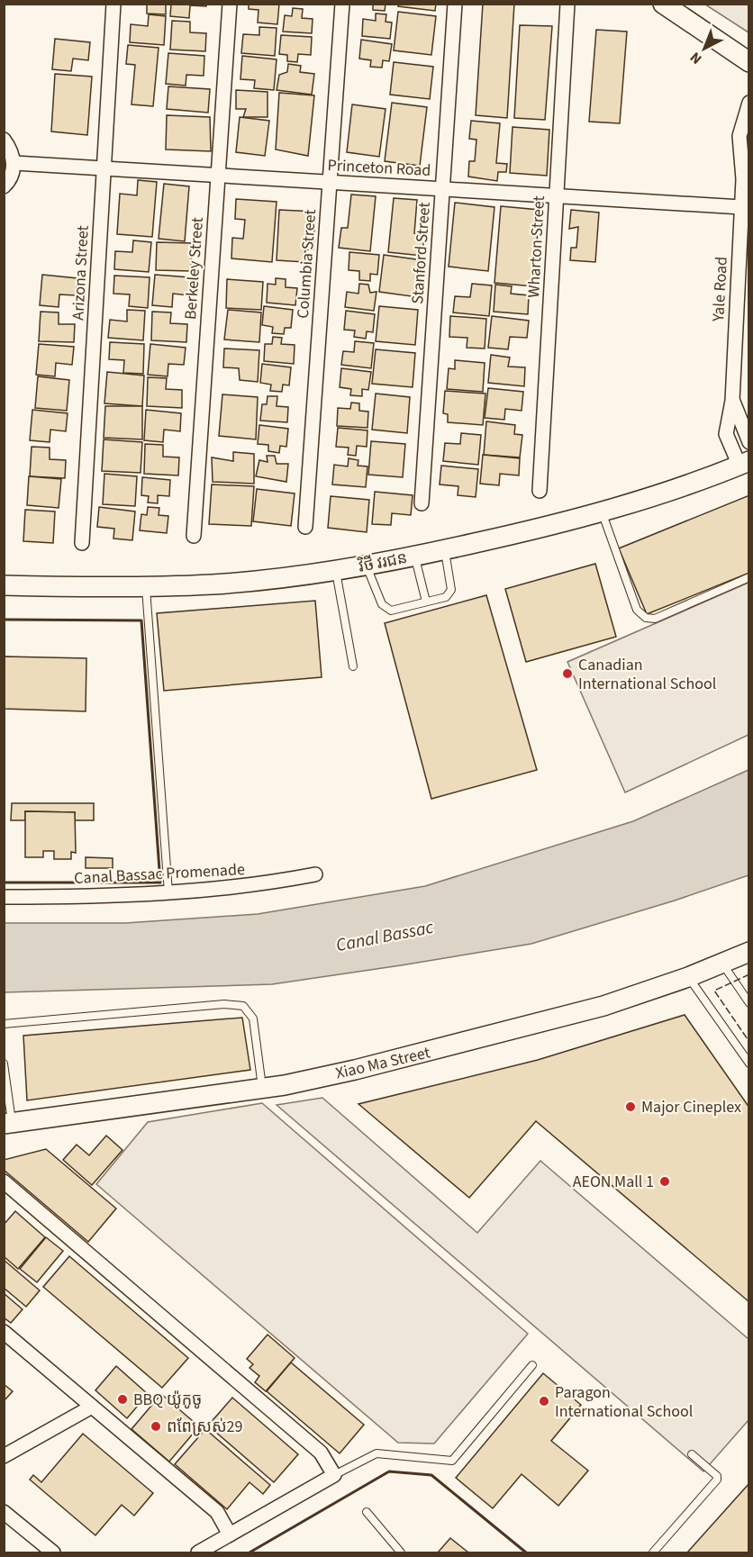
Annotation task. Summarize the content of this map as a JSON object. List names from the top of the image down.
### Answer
{
  "streets": {
    "street": [
      "Princeton Road",
      "Wharton Street",
      "Stanford Street",
      "Columbia Street",
      "Berkeley Street",
      "Arizona Street",
      "Yale Road",
      "វិថី វរជន",
      "Canal Bassac Promenade",
      "Xiao Ma Street"
    ]
  },
  "crossings": [
    ["Princeton Road", "Wharton Street"],
    ["Princeton Road", "Stanford Street"],
    ["Princeton Road", "Columbia Street"],
    ["Princeton Road", "Berkeley Street"],
    ["Princeton Road", "Arizona Street"],
    ["Princeton Road", "Yale Road"],
    ["Yale Road", "វិថី វរជន"]
  ],
  "water": ["Canal Bassac"],
  "places": [
    "Canadian International School",
    "Major Cineplex",
    "AEON Mall 1",
    "BBQ យ៉ូកូចូ",
    "Paragon International School",
    "ពពែស្រស់29"
  ],
  "north": "bottom left"
}
